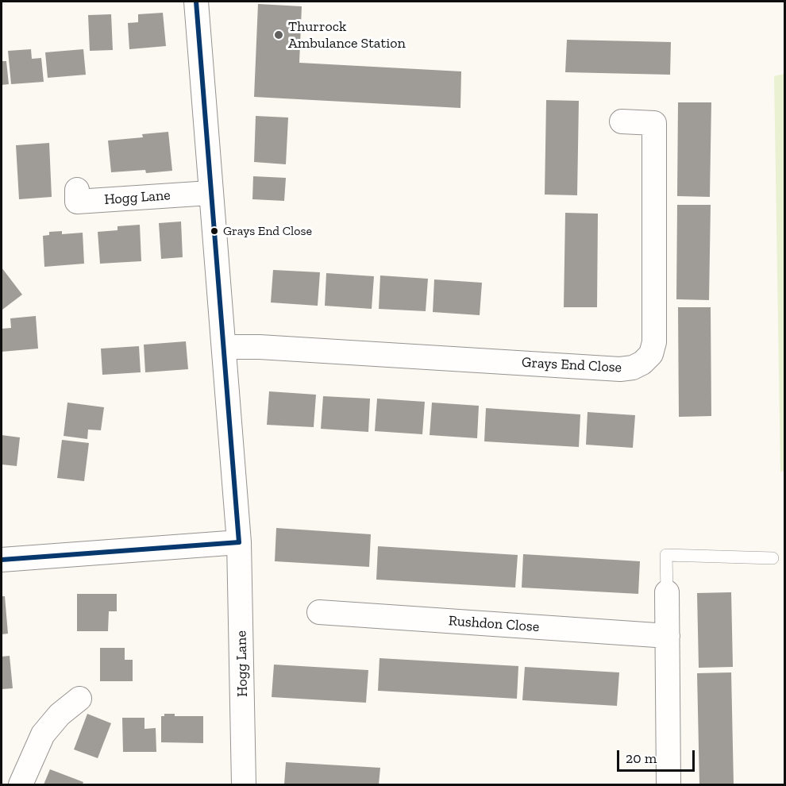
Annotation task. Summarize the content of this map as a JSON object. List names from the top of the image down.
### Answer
{
  "streets": {
    "street": ["Hogg Lane", "Grays End Close", "Rushdon Close"]
  },
  "crossings": [
    ["Hogg Lane", "Grays End Close"]
  ],
  "places": ["Thurrock Ambulance Station", "Grays End Close"],
  "scale_bar": "20 m"
}
